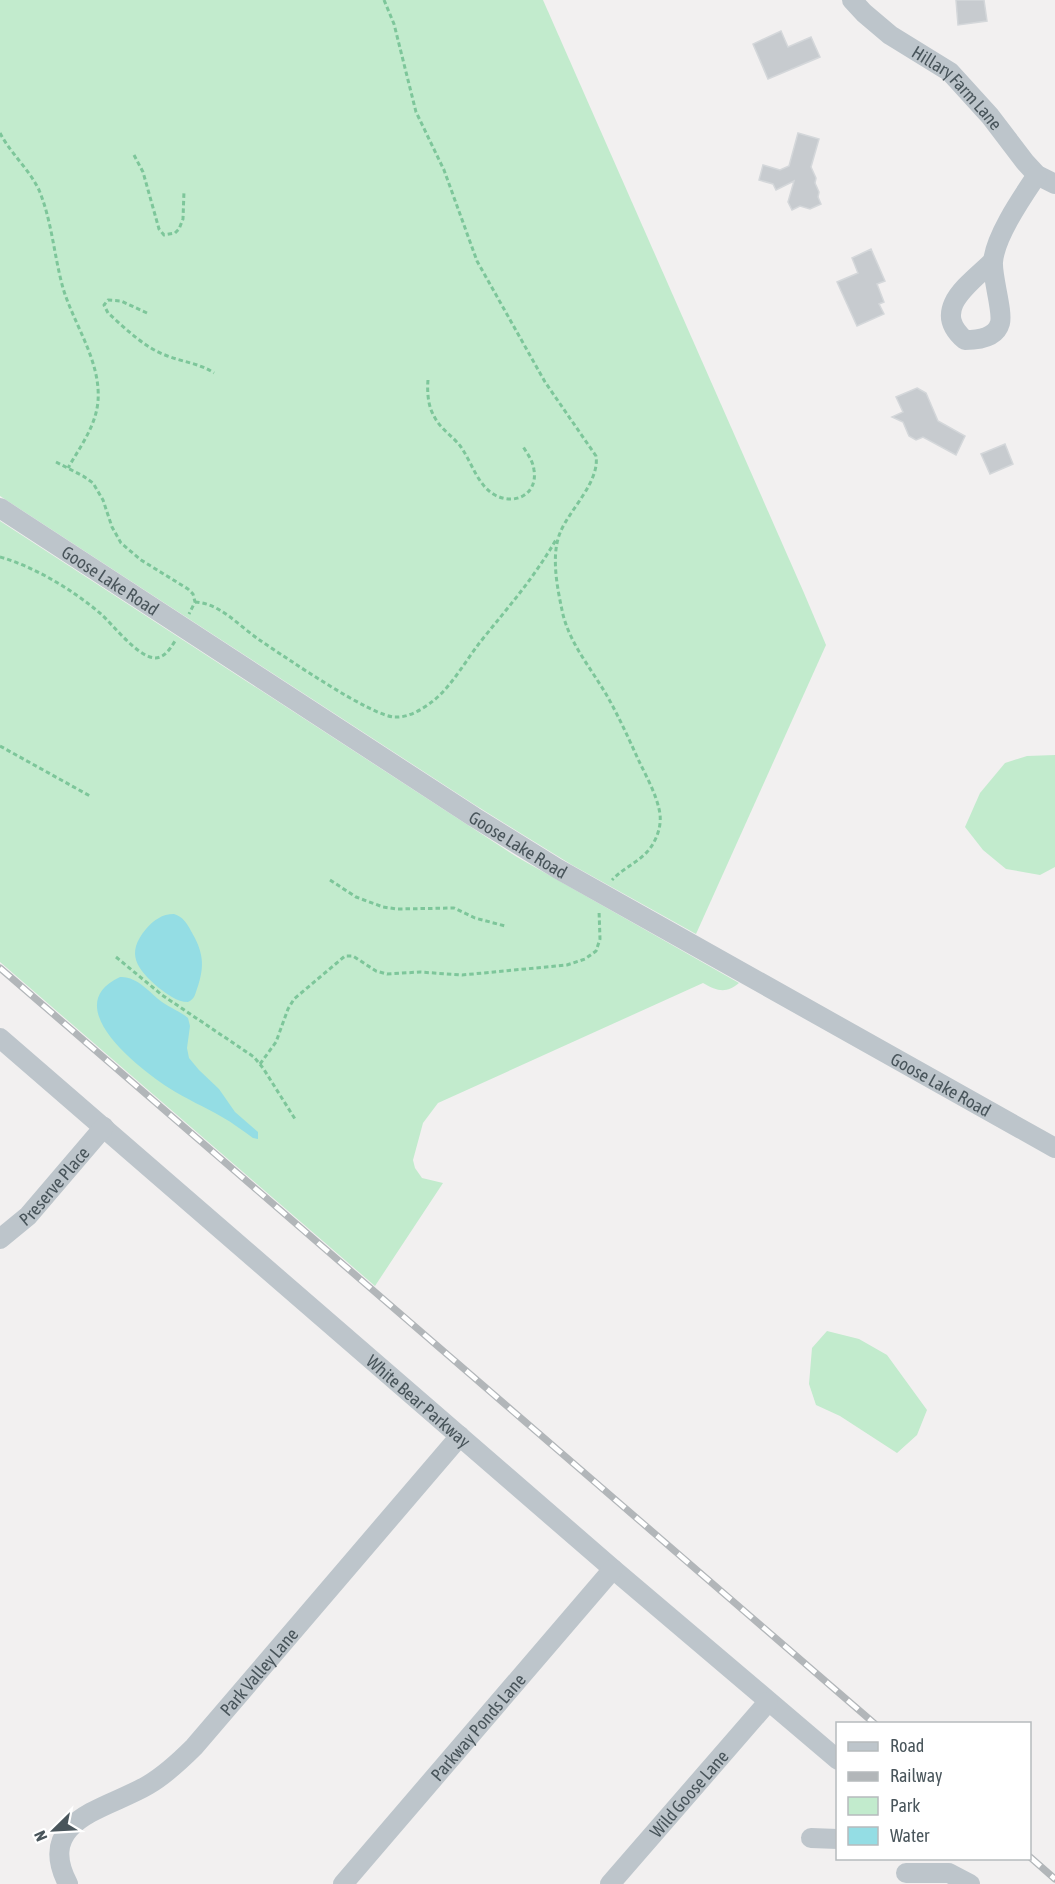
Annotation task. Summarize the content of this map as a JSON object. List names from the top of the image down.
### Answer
{
  "streets": {
    "street": [
      "Hillary Farm Lane",
      "Goose Lake Road",
      "Preserve Place",
      "White Bear Parkway",
      "Park Valley Lane",
      "Parkway Ponds Lane",
      "Wild Goose Lane"
    ]
  },
  "crossings": [
    ["Preserve Place", "White Bear Parkway"],
    ["White Bear Parkway", "Park Valley Lane"],
    ["White Bear Parkway", "Parkway Ponds Lane"],
    ["White Bear Parkway", "Wild Goose Lane"]
  ],
  "legend": [
    "Road",
    "Railway",
    "Park",
    "Water"
  ],
  "north": "bottom left"
}
